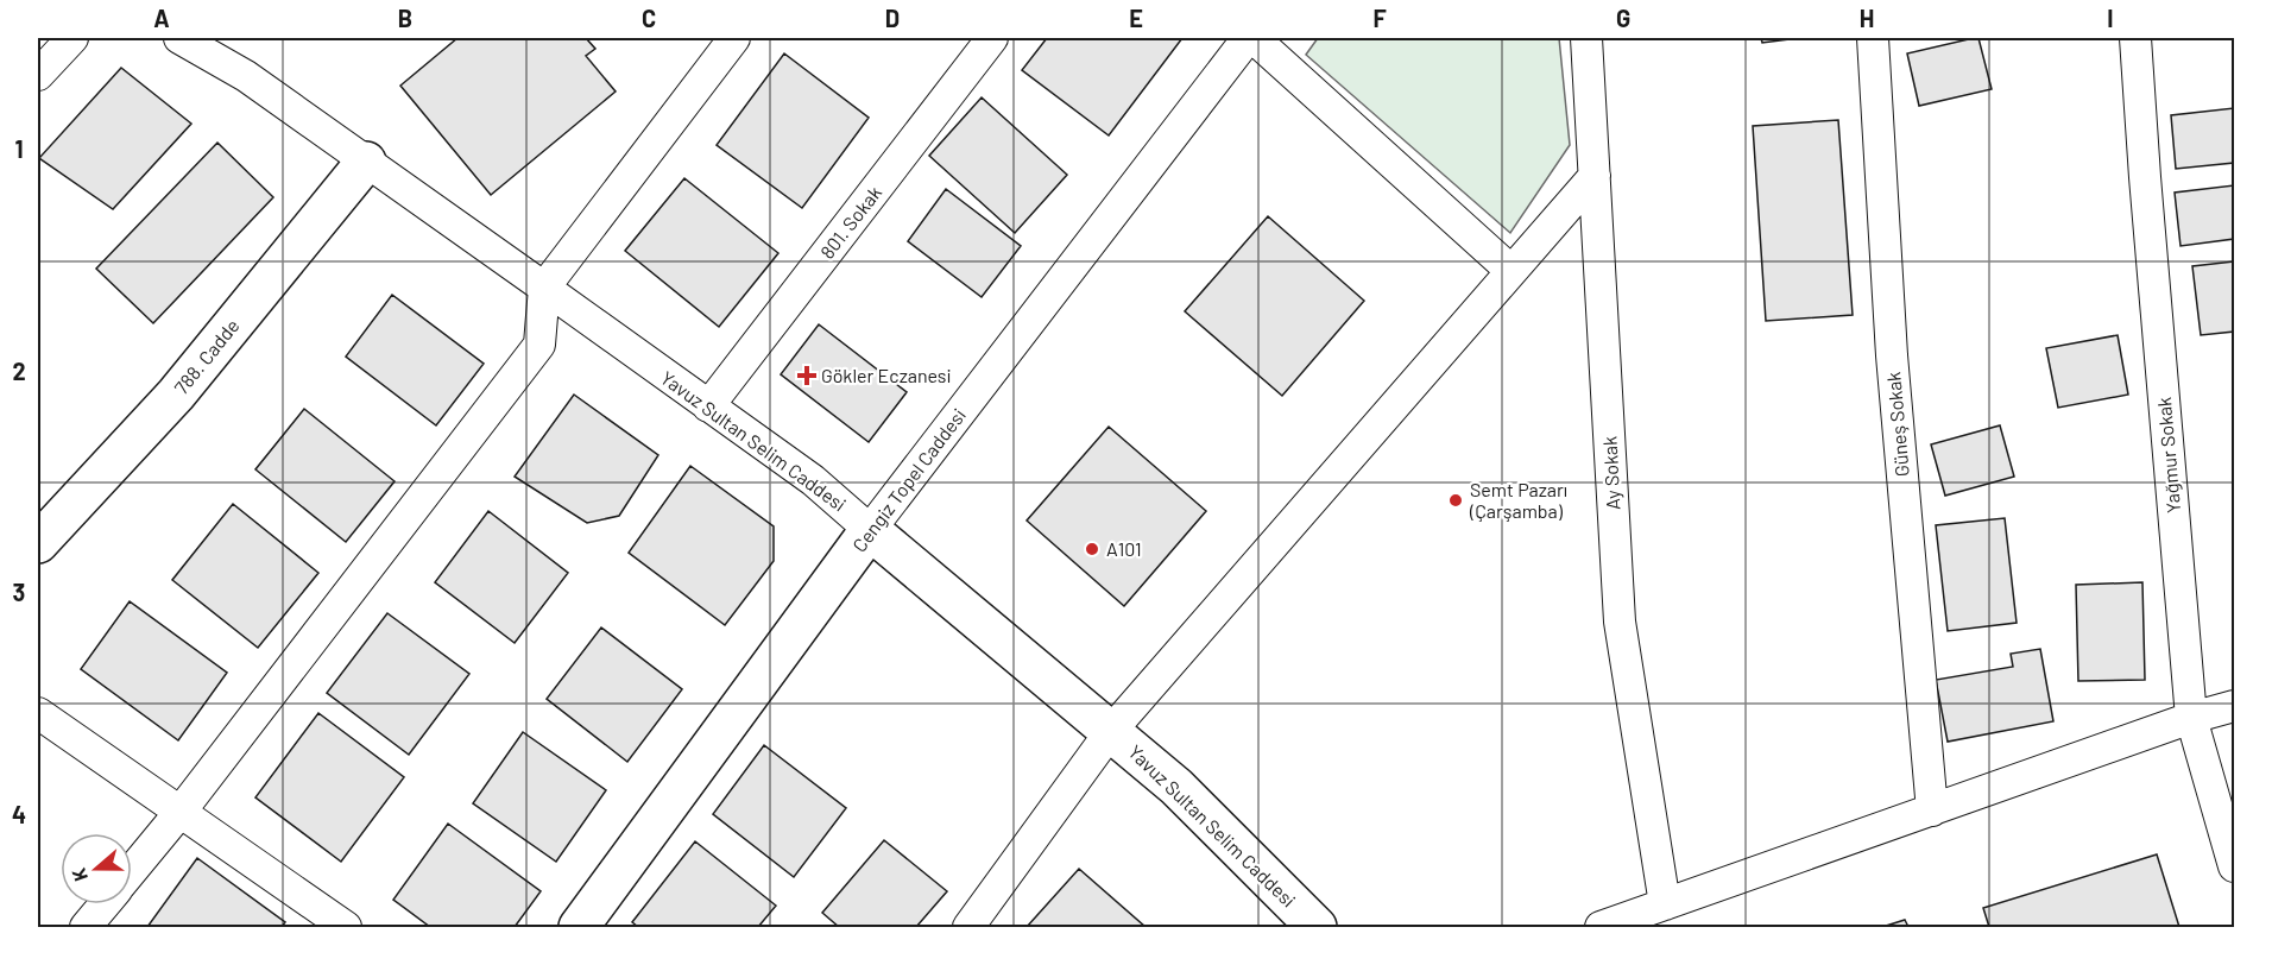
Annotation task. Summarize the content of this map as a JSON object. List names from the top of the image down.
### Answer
{
  "streets": {
    "street": [
      "801. Sokak",
      "788. Cadde",
      "Güneş Sokak",
      "Yavuz Sultan Selim Caddesi",
      "Yağmur Sokak",
      "Ay Sokak",
      "Cengiz Topel Caddesi"
    ]
  },
  "crossings": [
    ["801. Sokak", "Yavuz Sultan Selim Caddesi"],
    ["788. Cadde", "Yavuz Sultan Selim Caddesi"],
    ["Yavuz Sultan Selim Caddesi", "Cengiz Topel Caddesi"]
  ],
  "places": {
    "health": ["Gökler Eczanesi"],
    "other": ["Semt Pazarı (Çarşamba)", "A101"]
  },
  "north": "left",
  "grid": {
    "columns": [
      "A",
      "B",
      "C",
      "D",
      "E",
      "F",
      "G",
      "H",
      "I"
    ],
    "rows": [
      "1",
      "2",
      "3",
      "4"
    ]
  }
}
